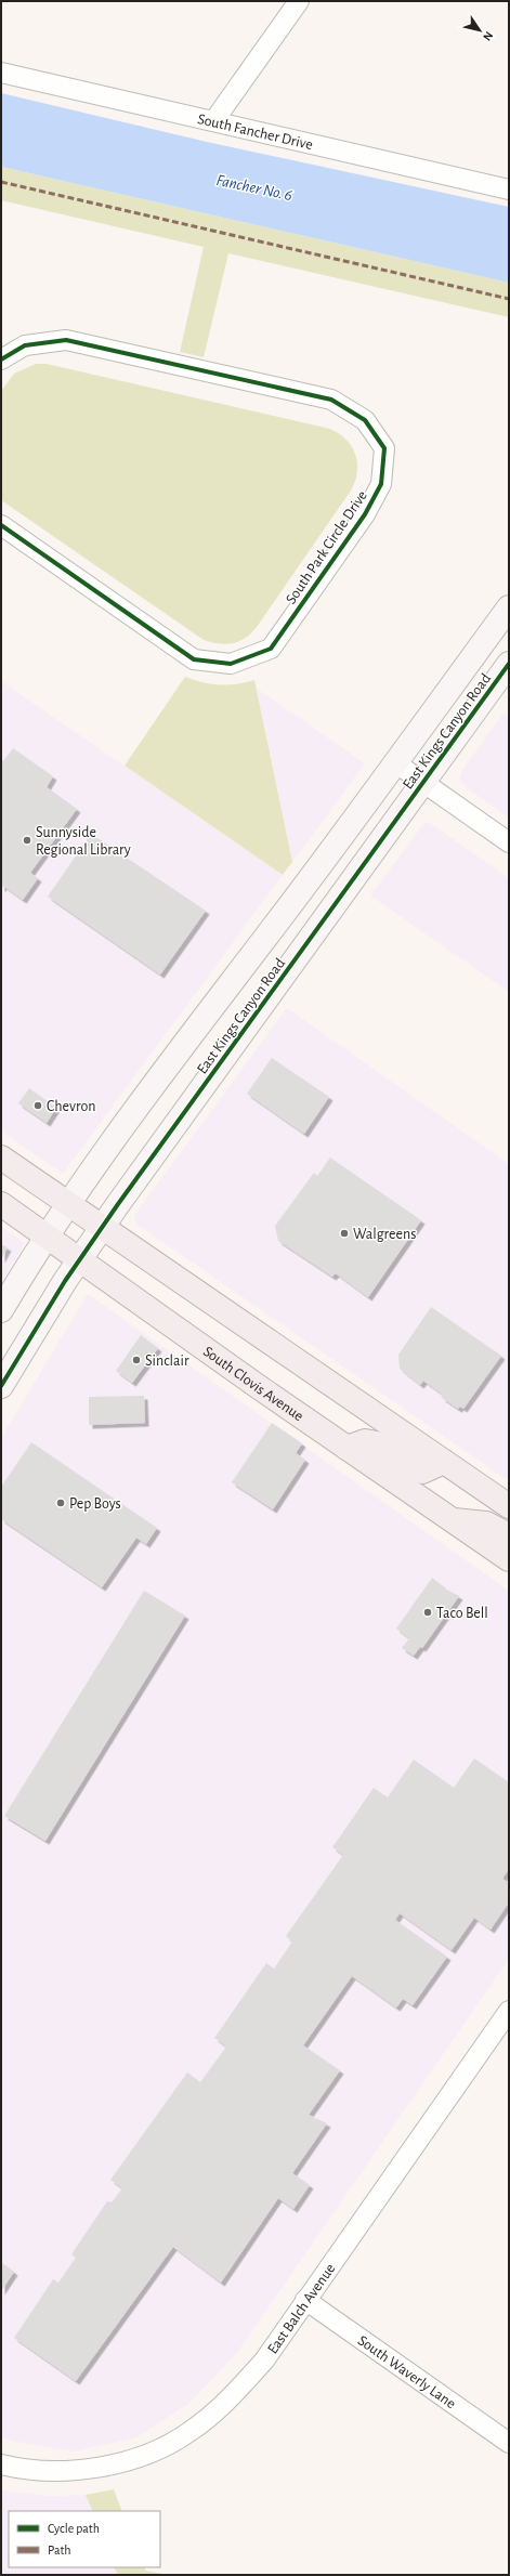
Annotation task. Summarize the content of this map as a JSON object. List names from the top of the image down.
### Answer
{
  "streets": {
    "main road": ["East Kings Canyon Road", "South Clovis Avenue"],
    "street": [
      "South Fancher Drive",
      "South Park Circle Drive",
      "East Balch Avenue",
      "South Waverly Lane"
    ]
  },
  "crossings": [
    ["East Kings Canyon Road", "South Clovis Avenue"],
    ["East Balch Avenue", "South Waverly Lane"]
  ],
  "water": ["Fancher No. 6"],
  "places": [
    "Sunnyside Regional Library",
    "Chevron",
    "Walgreens",
    "Sinclair",
    "Pep Boys",
    "Taco Bell"
  ],
  "legend": ["Cycle path", "Path"],
  "north": "bottom right"
}
